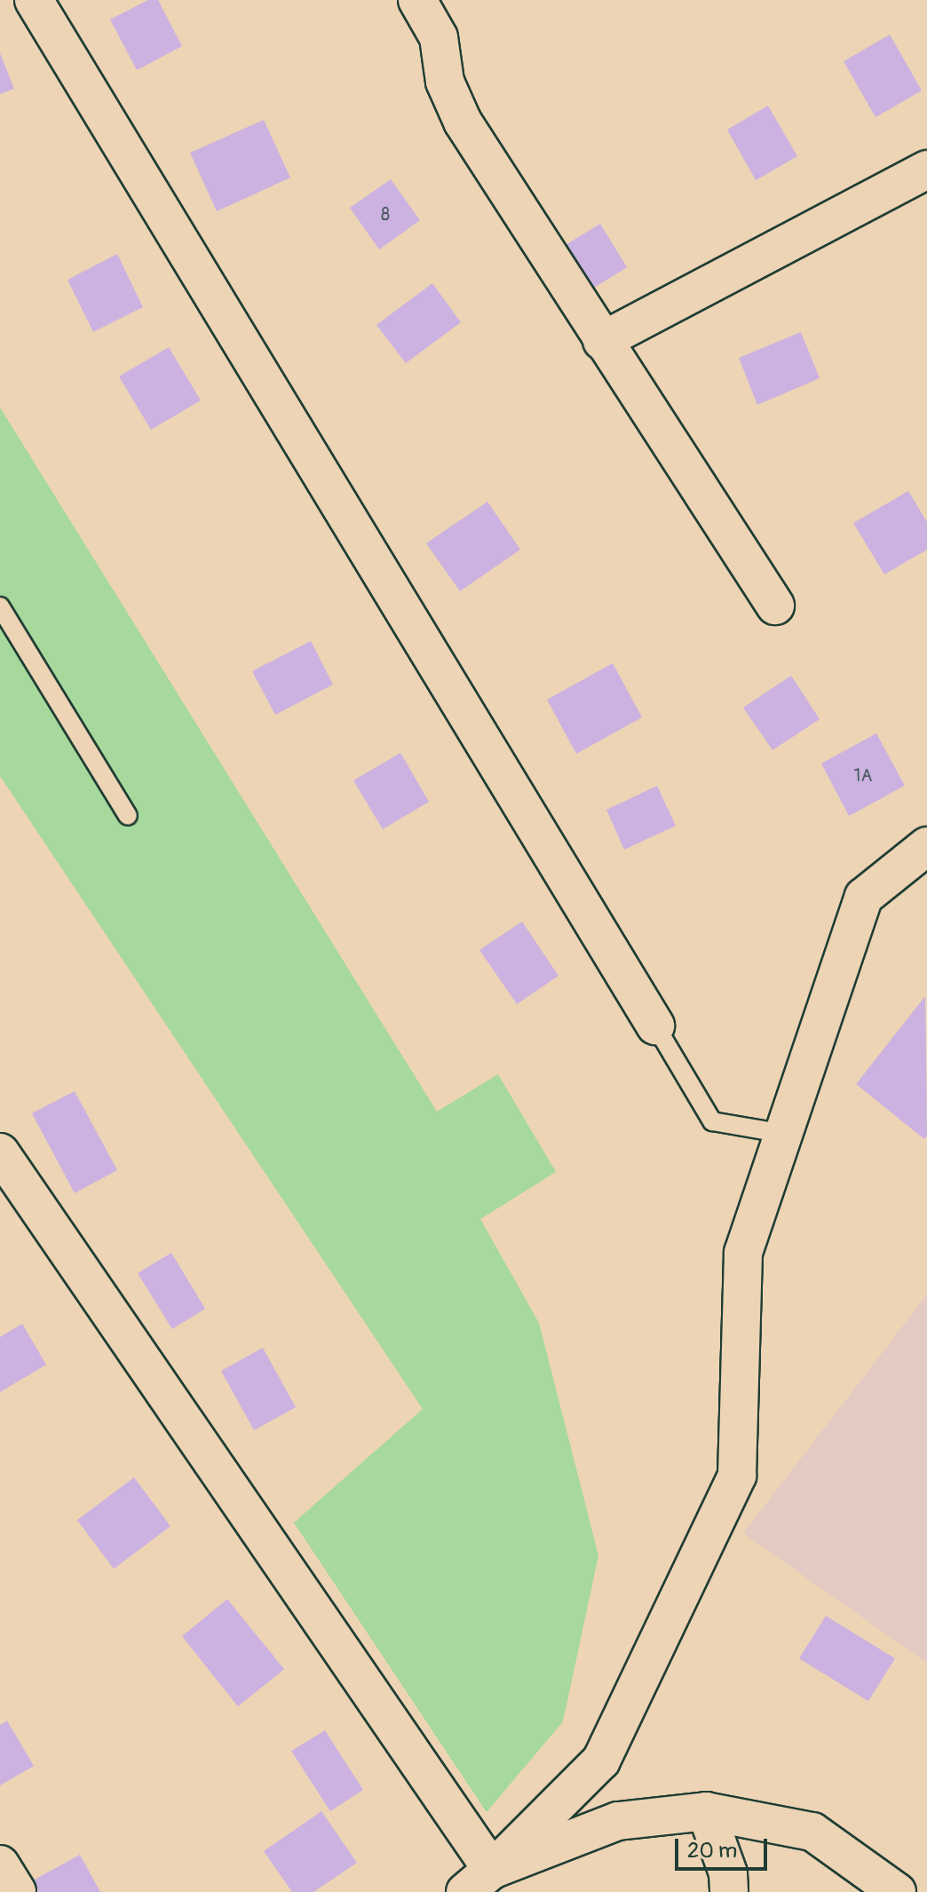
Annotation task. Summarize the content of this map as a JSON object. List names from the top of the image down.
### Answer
{
  "house_numbers": ["8", "1А"],
  "scale_bar": "20 m"
}
